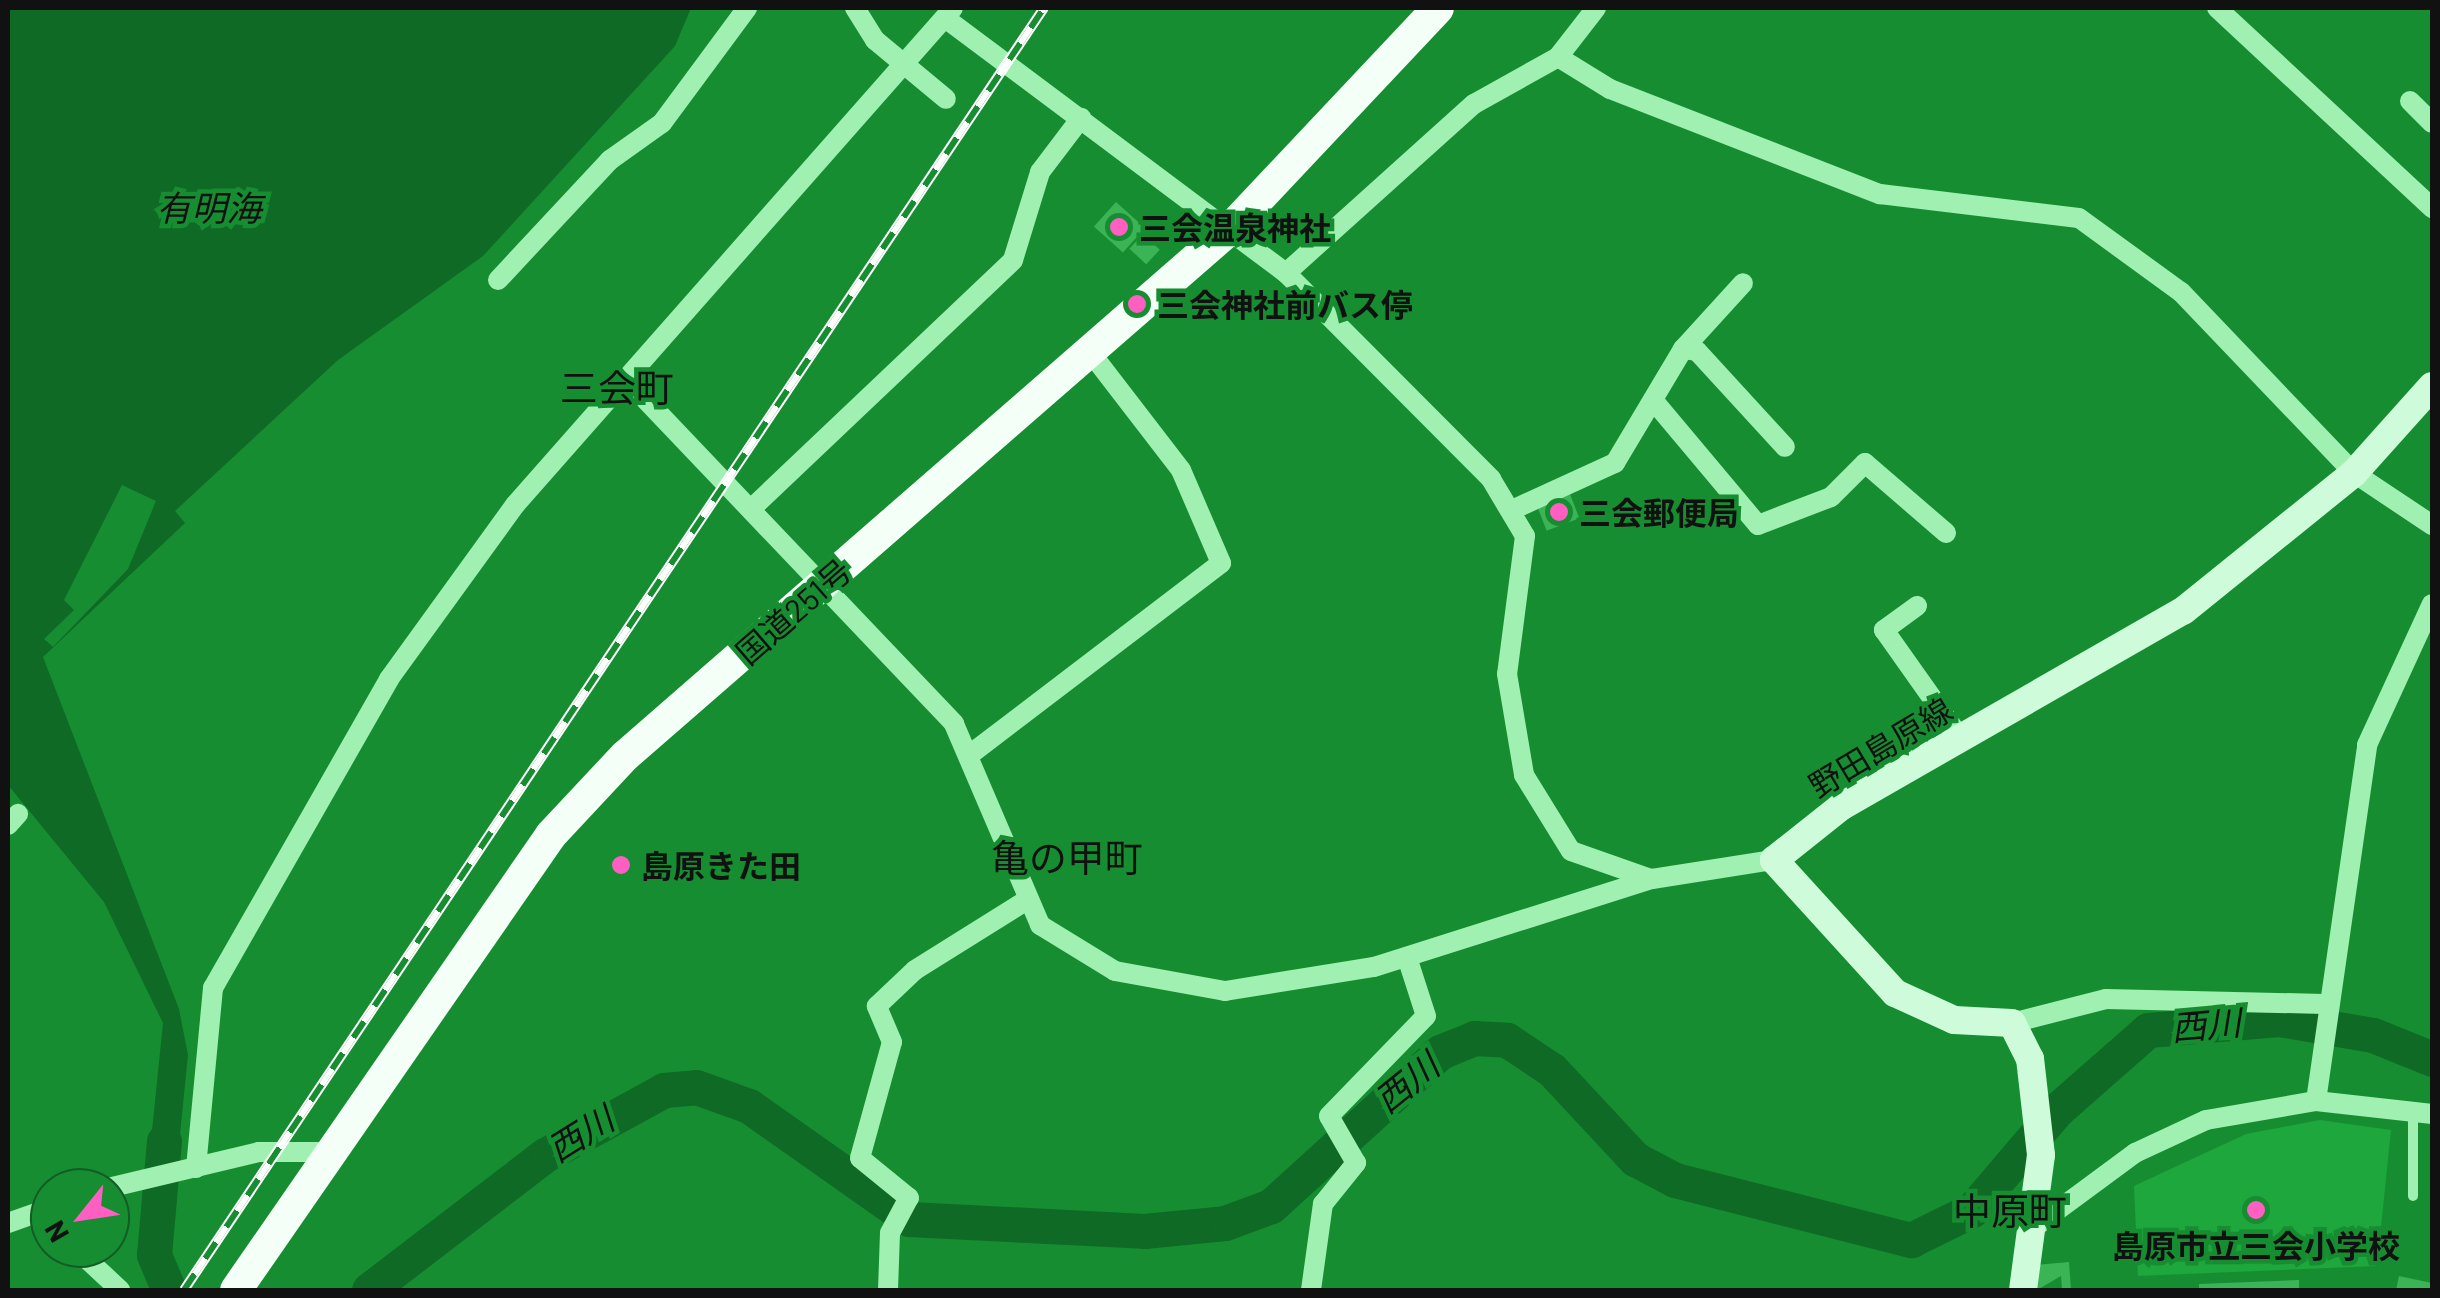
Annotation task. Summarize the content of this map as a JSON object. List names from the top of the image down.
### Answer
{
  "streets": {
    "highway": ["国道251号"],
    "main road": ["野田島原線"]
  },
  "districts": ["三会町", "亀の甲町", "中原町"],
  "water": ["有明海", "西川"],
  "places": [
    "三会温泉神社",
    "三会神社前バス停",
    "三会郵便局",
    "島原きた田",
    "島原市立三会小学校"
  ],
  "north": "bottom left"
}
